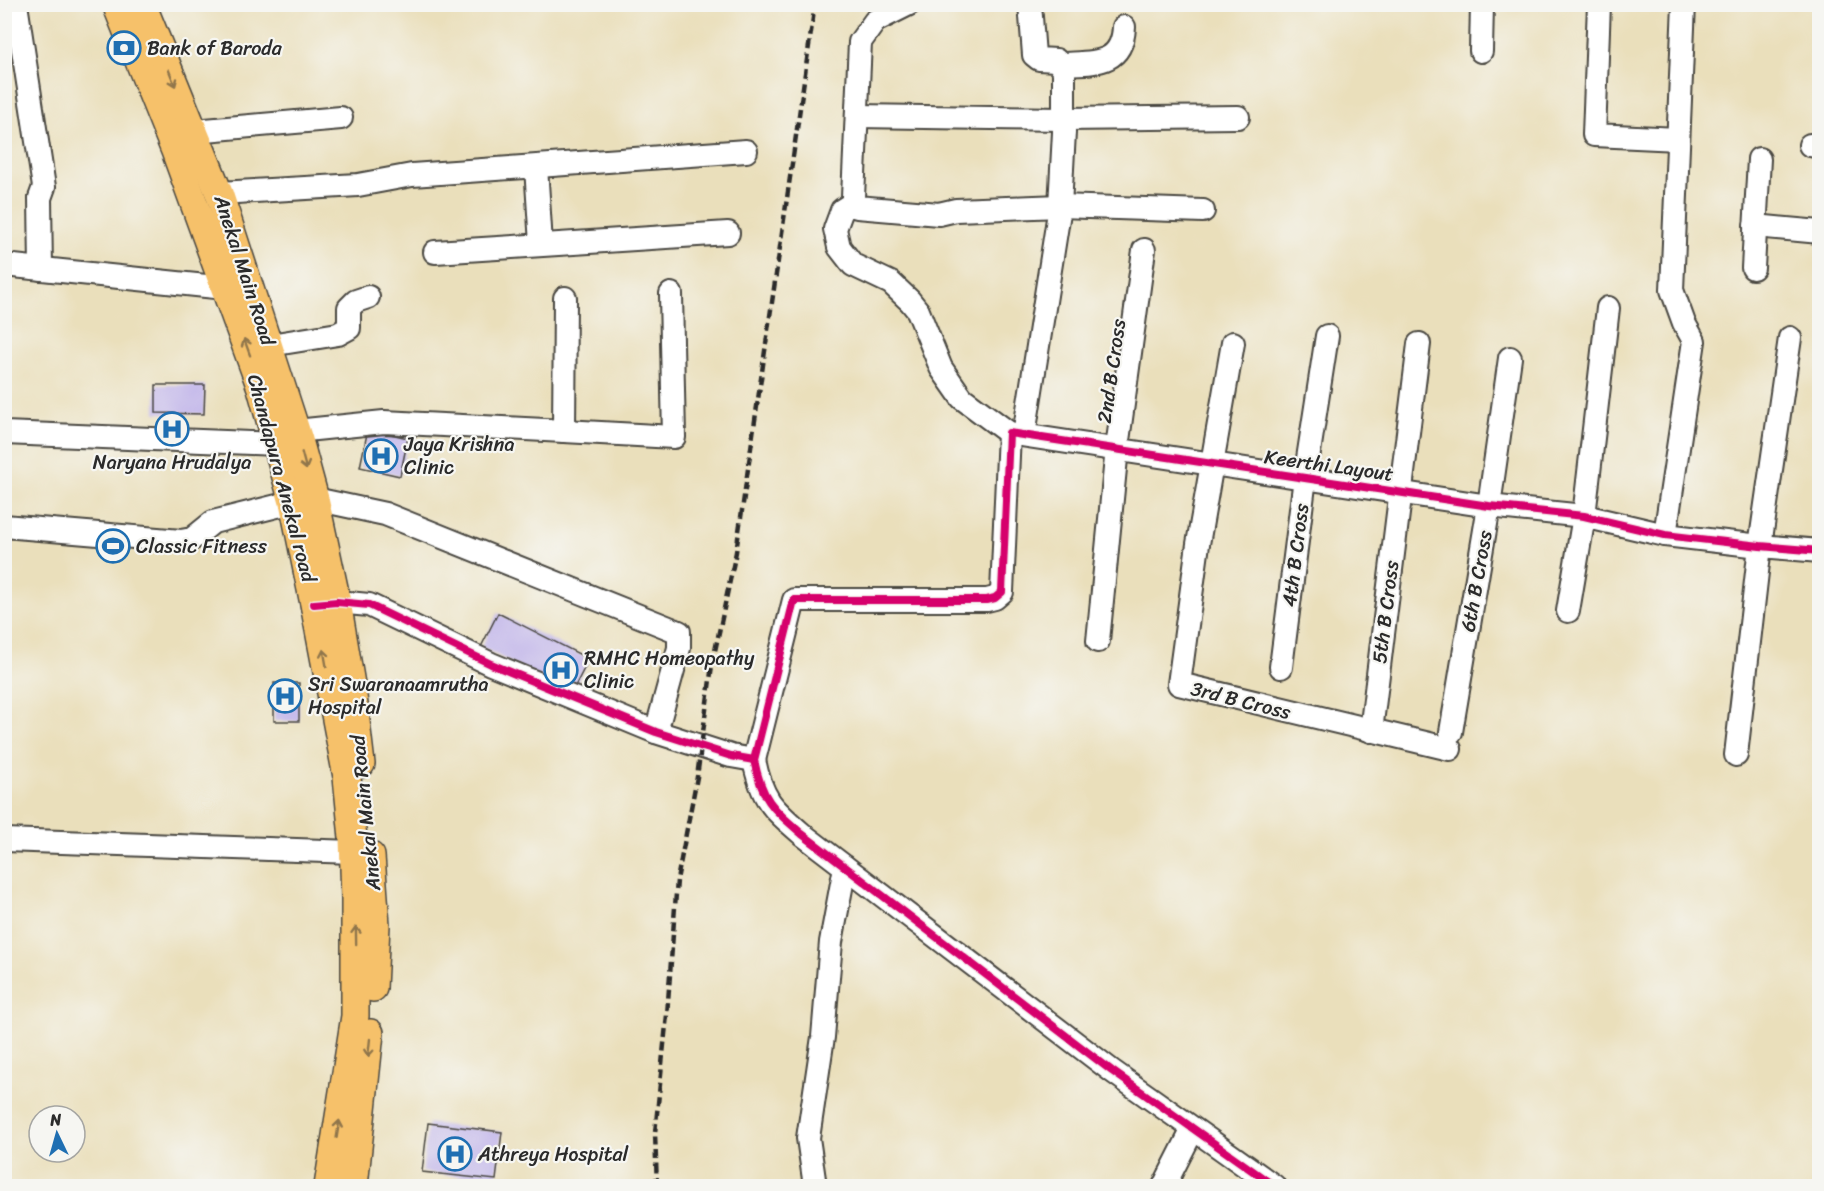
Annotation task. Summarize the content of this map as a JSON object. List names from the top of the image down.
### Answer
{
  "streets": {
    "main road": ["Anekal Main Road", "Chandapura Anekal road"],
    "street": [
      "2nd B Cross",
      "Keerthi Layout",
      "4th B Cross",
      "6th B Cross",
      "5th B Cross",
      "3rd B Cross"
    ]
  },
  "crossings": [
    ["Anekal Main Road", "Chandapura Anekal road"],
    ["2nd B Cross", "Keerthi Layout"],
    ["Keerthi Layout", "4th B Cross"],
    ["Keerthi Layout", "6th B Cross"],
    ["Keerthi Layout", "5th B Cross"],
    ["Keerthi Layout", "3rd B Cross"],
    ["6th B Cross", "3rd B Cross"],
    ["5th B Cross", "3rd B Cross"]
  ],
  "one_way": ["Anekal Main Road", "Chandapura Anekal road"],
  "places": {
    "bank": ["Bank of Baroda"],
    "hospital": [
      "Naryana Hrudalya",
      "Jaya Krishna Clinic",
      "RMHC Homeopathy Clinic",
      "Sri Swaranaamrutha Hospital",
      "Athreya Hospital"
    ],
    "sports": ["Classic Fitness"]
  },
  "north": "top"
}
